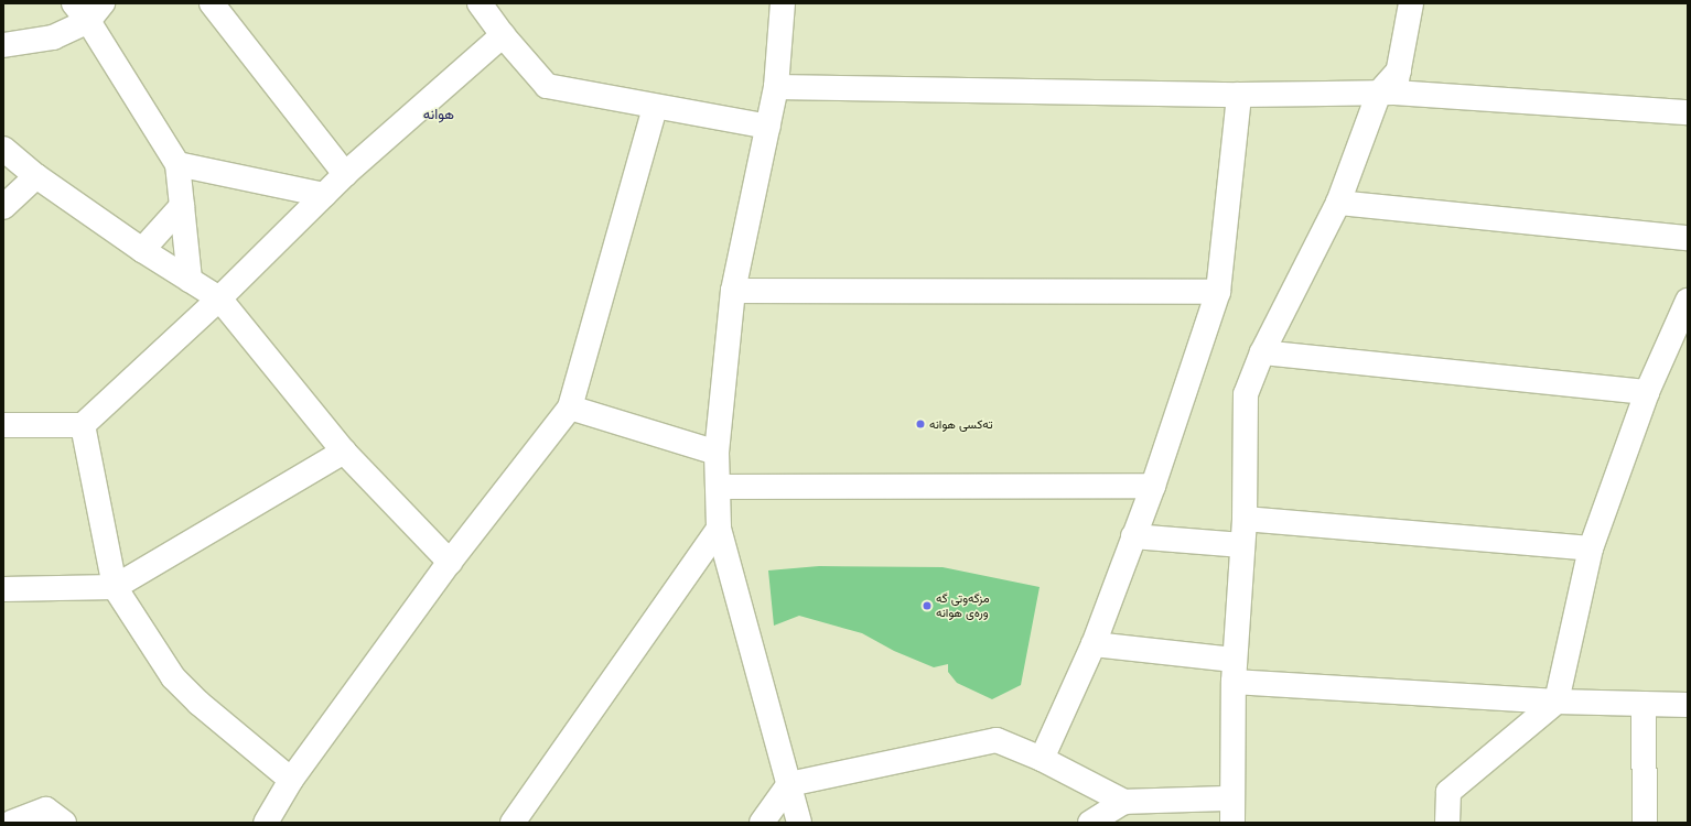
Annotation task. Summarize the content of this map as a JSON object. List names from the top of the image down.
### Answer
{
  "districts": ["هوانە"],
  "places": ["تەکسی هوانە", "مزگەوتی گە ورەی هوانە"]
}
